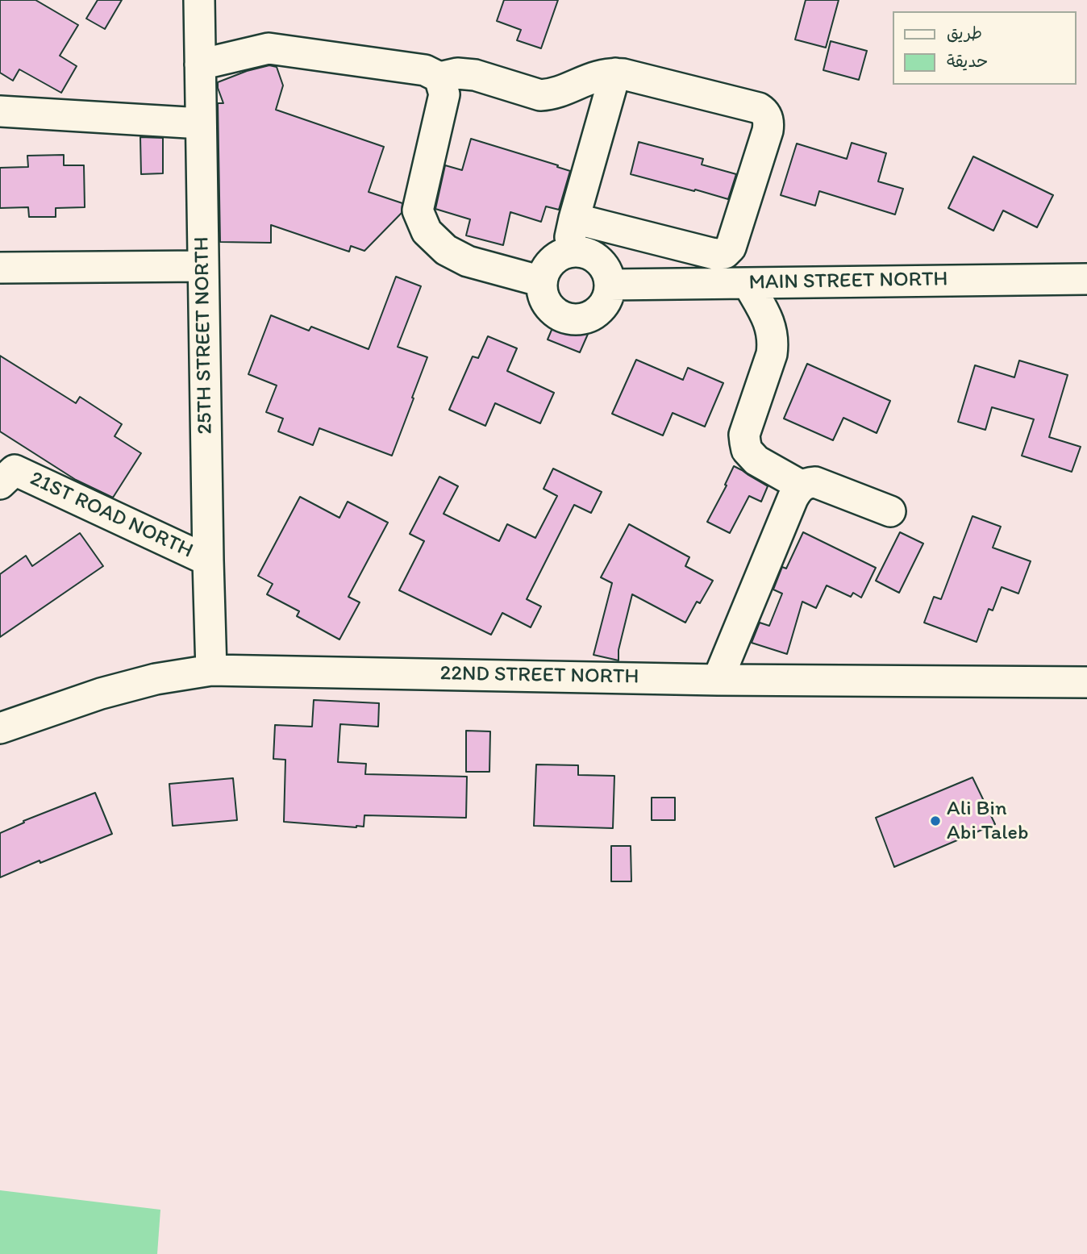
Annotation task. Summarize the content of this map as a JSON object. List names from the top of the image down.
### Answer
{
  "streets": {
    "street": [
      "MAIN STREET NORTH",
      "25TH STREET NORTH",
      "21ST ROAD NORTH",
      "22ND STREET NORTH"
    ]
  },
  "crossings": [
    ["25TH STREET NORTH", "21ST ROAD NORTH"],
    ["25TH STREET NORTH", "22ND STREET NORTH"]
  ],
  "places": ["Ali Bin Abi Taleb"],
  "legend": ["طريق", "حديقة"]
}
